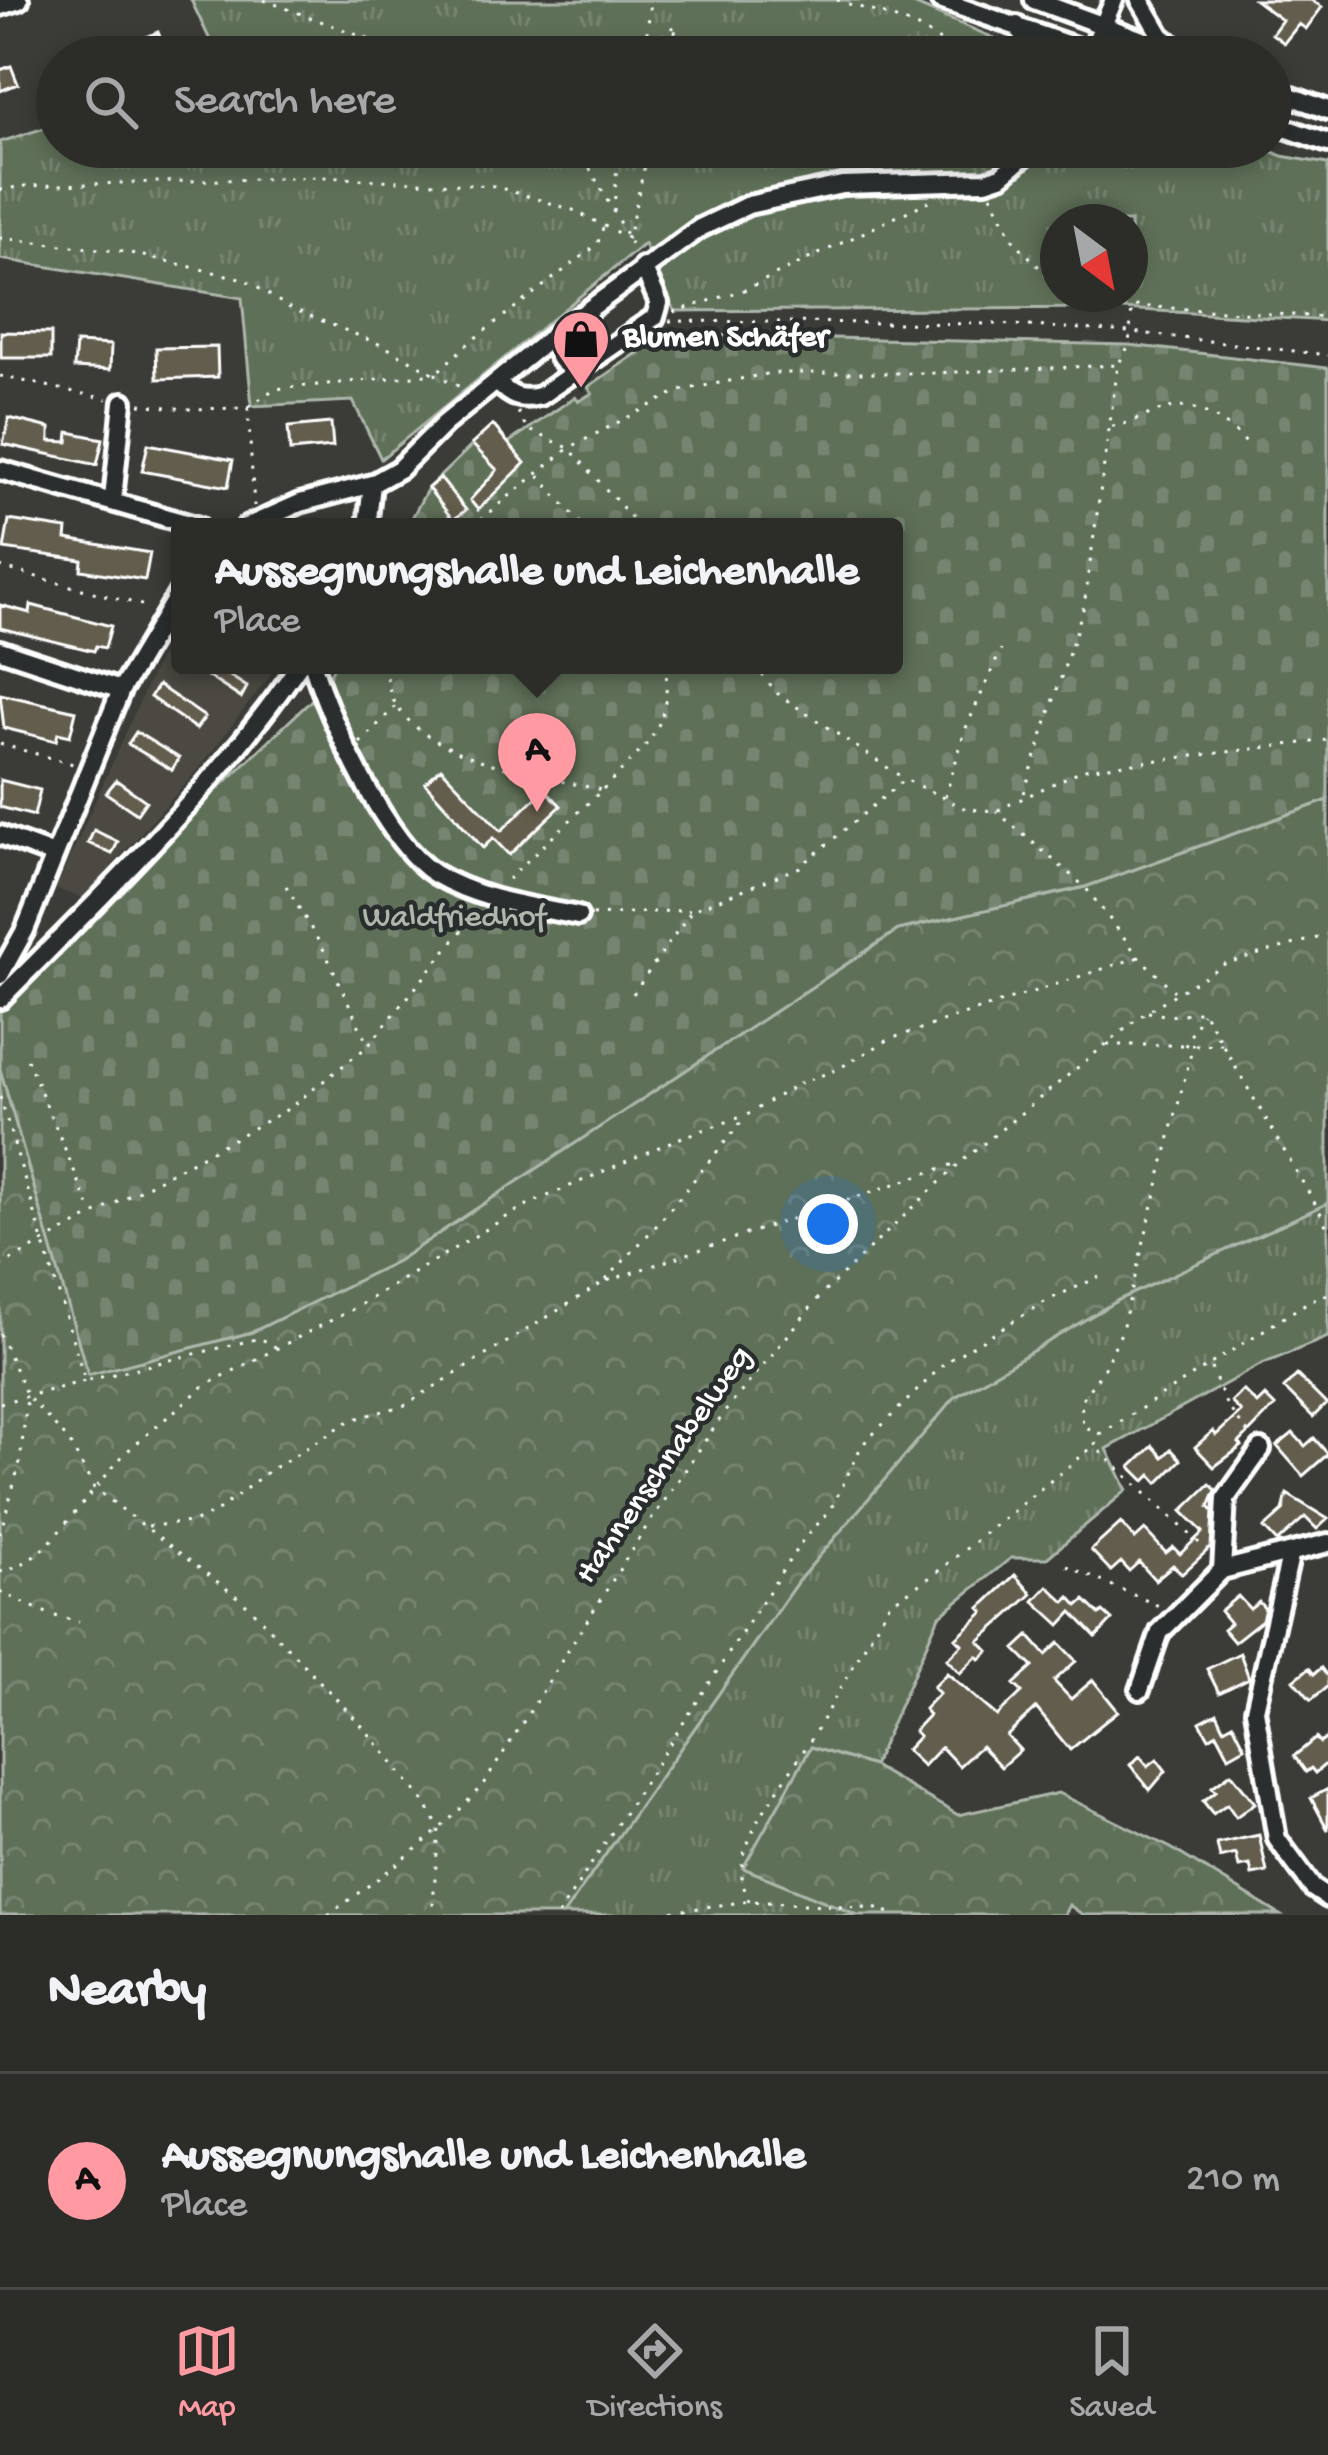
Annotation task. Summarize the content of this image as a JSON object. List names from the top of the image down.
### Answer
{
  "streets": {
    "path": ["Hahnenschnabelweg"]
  },
  "parks": ["Waldfriedhof"],
  "places": {
    "shop": ["Blumen Schäfer"]
  },
  "north": "bottom right",
  "page": {
    "search": "Search here",
    "popup": ["Aussegnungshalle und Leichenhalle", "Place"],
    "pins": "A",
    "heading": "Nearby",
    "list": [
      {
        "mark": "A",
        "name": "Aussegnungshalle und Leichenhalle",
        "note": "Place",
        "value": "210 m"
      }
    ],
    "nav": ["Map", "Directions", "Saved"]
  }
}
